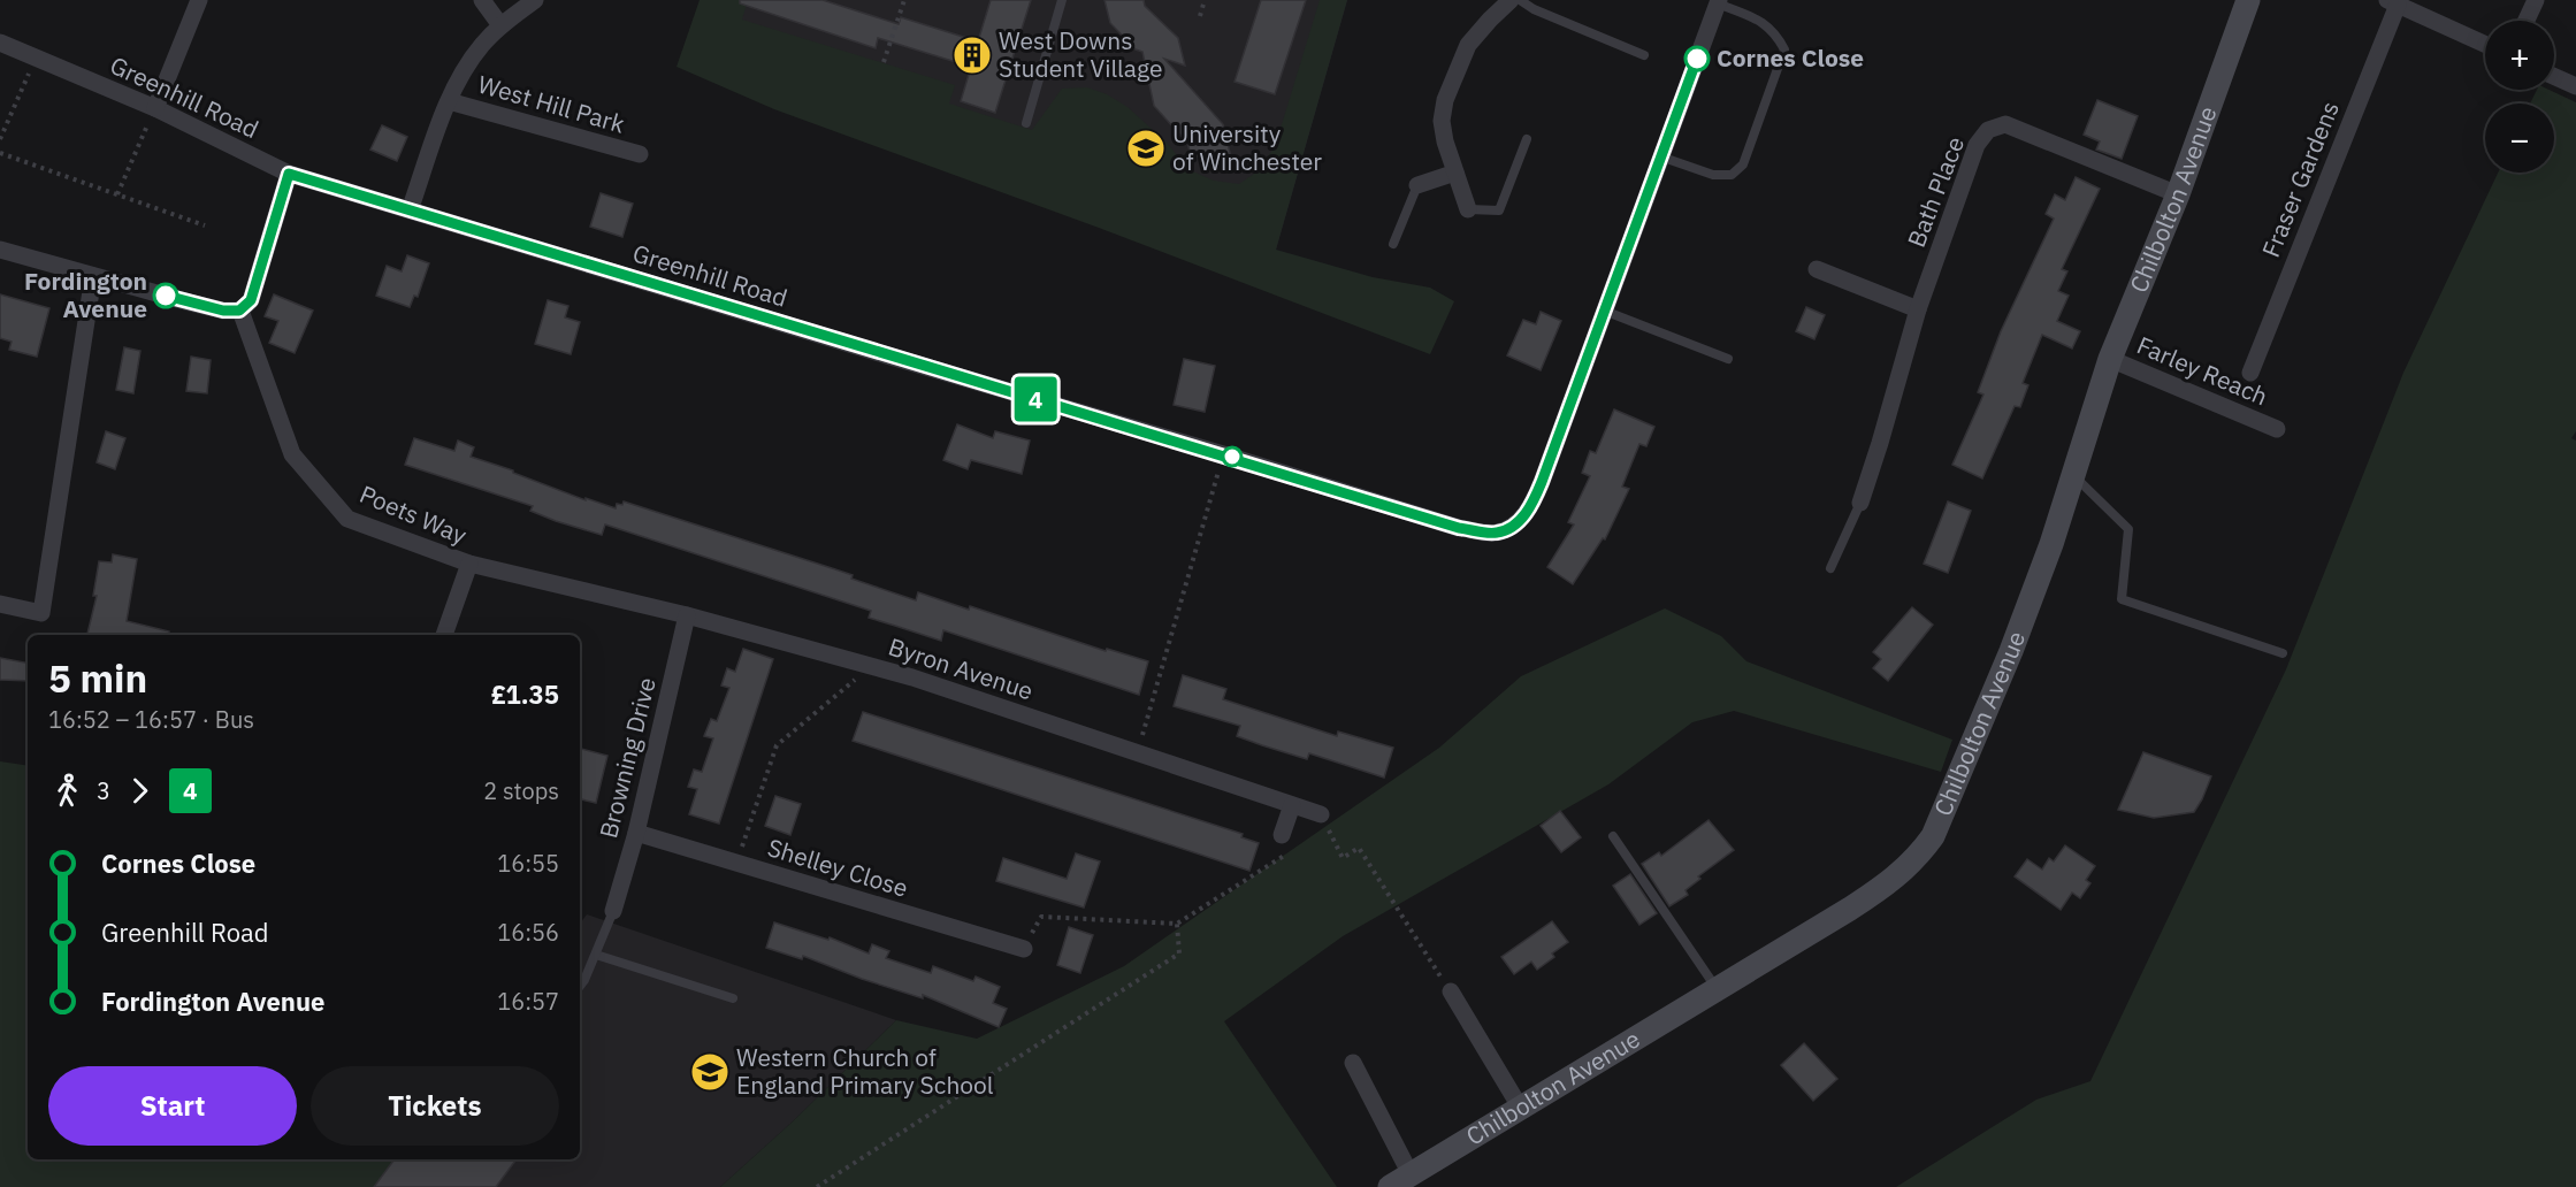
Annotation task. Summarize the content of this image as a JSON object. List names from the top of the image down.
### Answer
{
  "streets": {
    "main road": ["Chilbolton Avenue"],
    "street": [
      "Greenhill Road",
      "West Hill Park",
      "Fraser Gardens",
      "Bath Place",
      "Farley Reach",
      "Poets Way",
      "Byron Avenue",
      "Browning Drive",
      "Shelley Close"
    ]
  },
  "crossings": [
    ["Greenhill Road", "West Hill Park"],
    ["Bath Place", "Chilbolton Avenue"],
    ["Chilbolton Avenue", "Farley Reach"],
    ["Poets Way", "Byron Avenue"],
    ["Byron Avenue", "Browning Drive"],
    ["Browning Drive", "Shelley Close"]
  ],
  "places": {
    "building": ["West Downs Student Village"],
    "other": ["Cornes Close", "Fordington Avenue"],
    "school or university": ["University of Winchester", "Western Church of England Primary School"]
  },
  "lines": ["bus line 4"],
  "page": {
    "on_map": "4",
    "map_buttons": ["+", "−"],
    "heading": ["5 min", "16:52 – 16:57 · Bus", "£1.35"],
    "legs": ["3", "4", "2 stops"],
    "list": [
      {
        "name": "Cornes Close",
        "value": "16:55"
      },
      {
        "name": "Greenhill Road",
        "value": "16:56"
      },
      {
        "name": "Fordington Avenue",
        "value": "16:57"
      }
    ],
    "buttons": ["Start", "Tickets"]
  }
}
